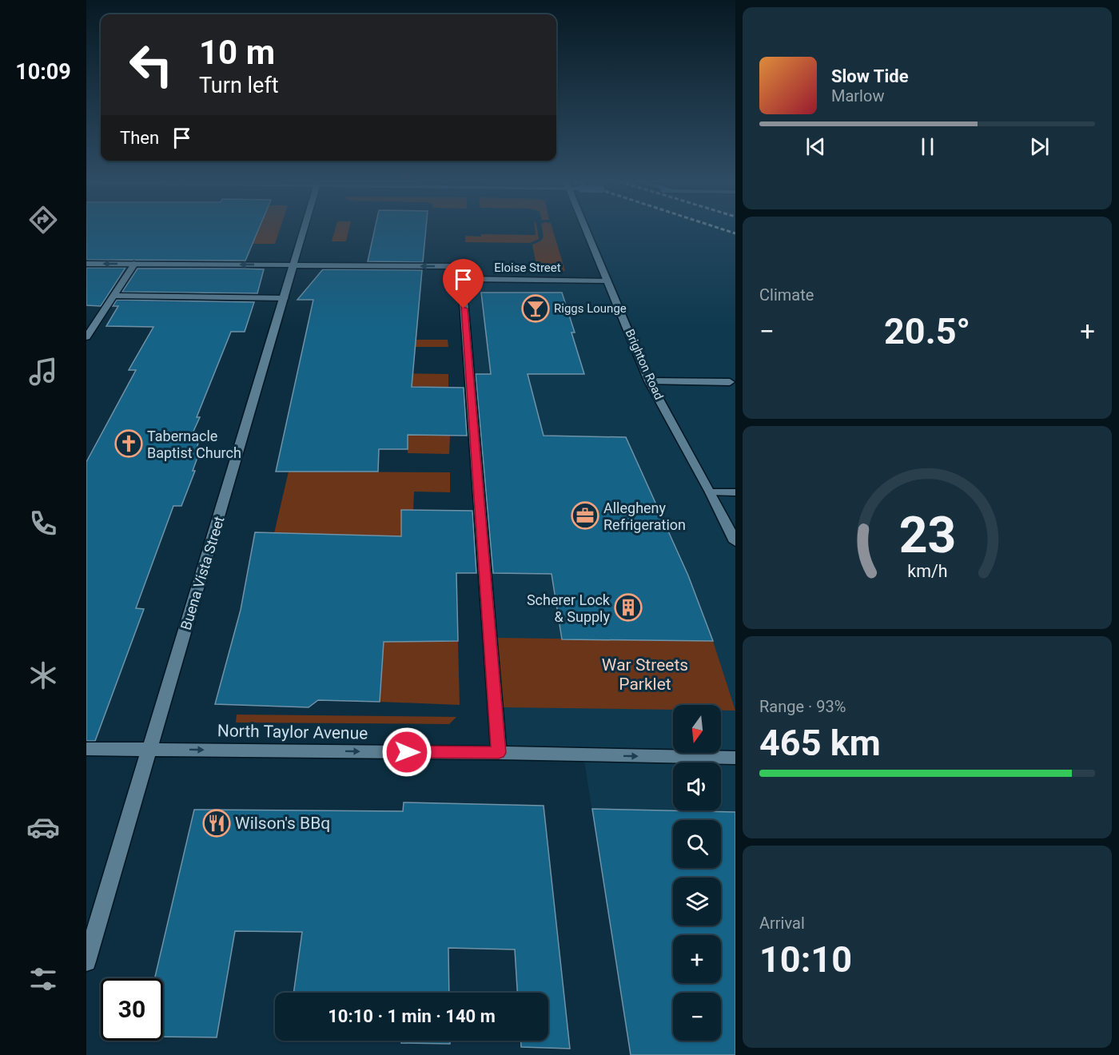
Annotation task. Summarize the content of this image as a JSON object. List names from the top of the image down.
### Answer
{
  "streets": {
    "street": [
      "Eloise Street",
      "Brighton Road",
      "Buena Vista Street",
      "North Taylor Avenue"
    ]
  },
  "crossings": [
    ["Eloise Street", "Brighton Road"],
    ["Buena Vista Street", "North Taylor Avenue"]
  ],
  "one_way": ["North Taylor Avenue"],
  "parks": ["War Streets Parklet"],
  "places": {
    "bar": ["Riggs Lounge"],
    "church": ["Tabernacle Baptist Church"],
    "office": ["Allegheny Refrigeration"],
    "building": ["Scherer Lock & Supply"],
    "restaurant": ["Wilson's BBq"]
  },
  "north": "bottom",
  "page": {
    "tabs": "10:09",
    "turn": ["10 m", "Turn left"],
    "song": ["Slow Tide", "Marlow"],
    "then": "Then",
    "tile": [
      "Climate",
      ["Range · 93%", "465 km"],
      ["Arrival", "10:10"]
    ],
    "heat": ["−", "20.5°", "+"],
    "map_buttons": ["+", "−"],
    "limit": "30",
    "trip": "10:10 · 1 min · 140 m",
    "gauge": ["23", "km/h"]
  }
}
